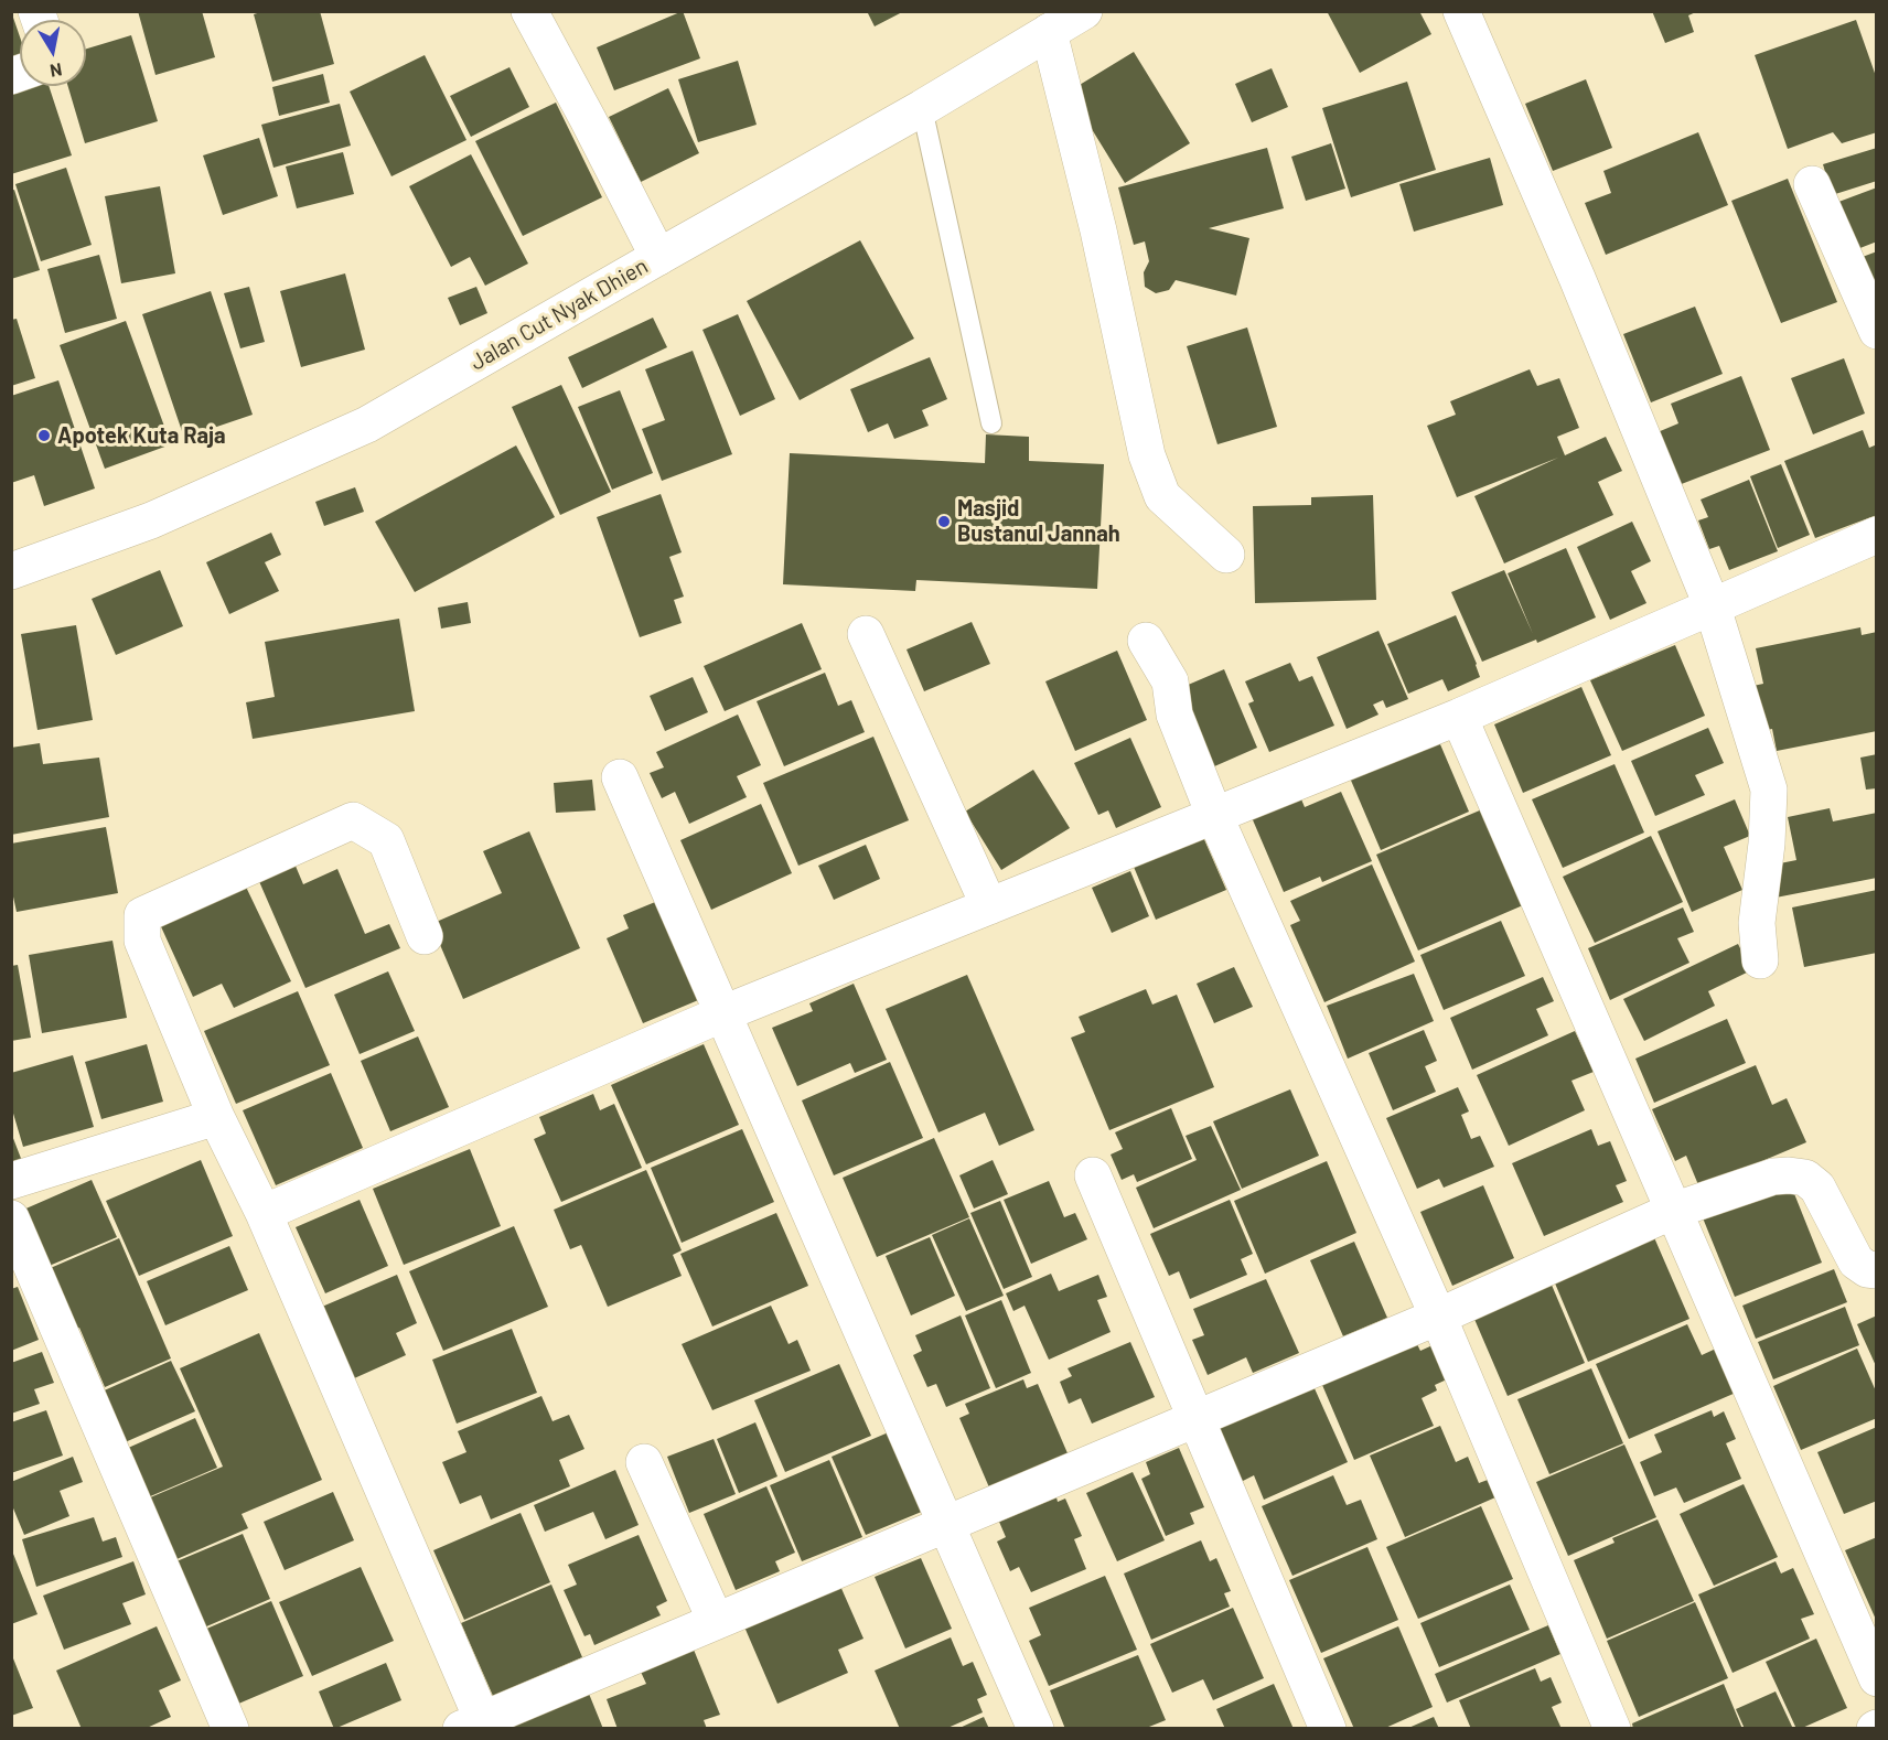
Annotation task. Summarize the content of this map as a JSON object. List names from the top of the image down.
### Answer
{
  "streets": {
    "main road": ["Jalan Cut Nyak Dhien"]
  },
  "places": ["Apotek Kuta Raja", "Masjid Bustanul Jannah"],
  "north": "bottom"
}
